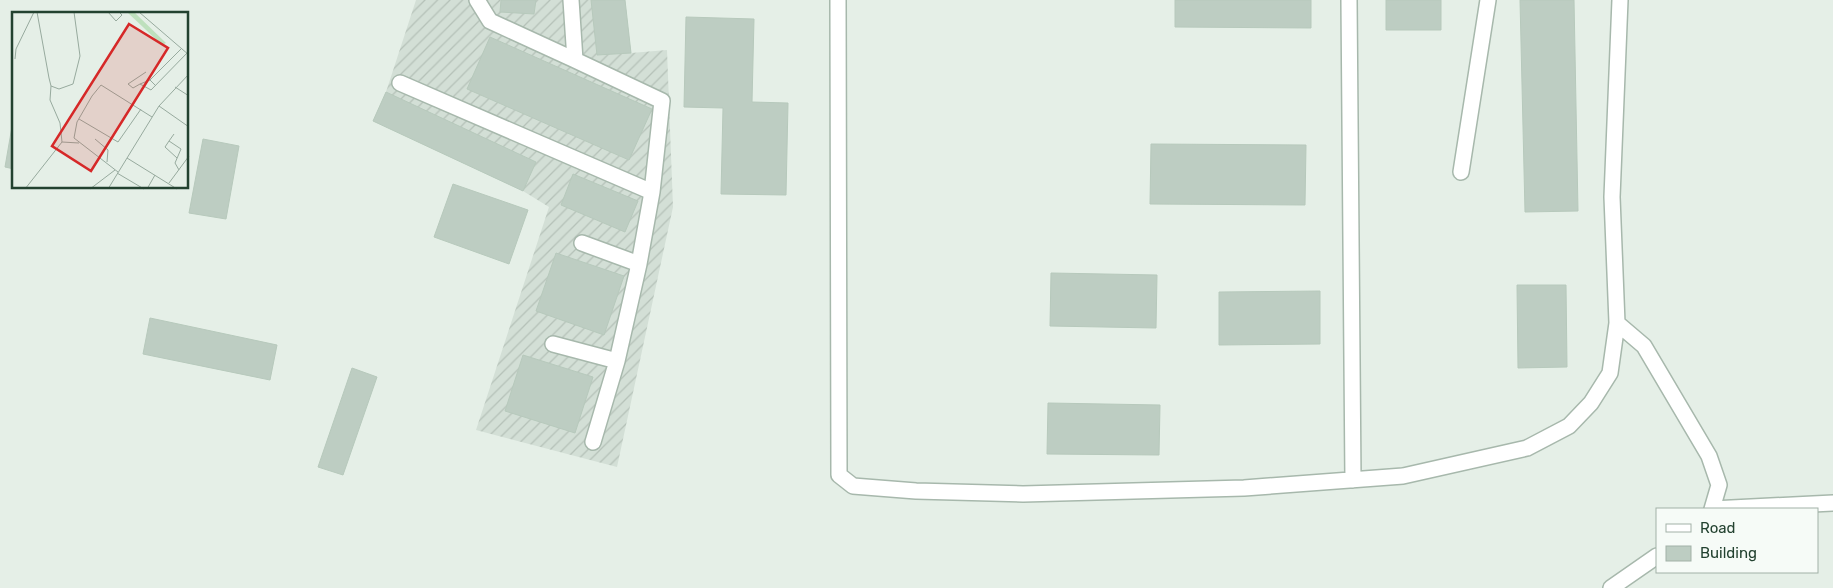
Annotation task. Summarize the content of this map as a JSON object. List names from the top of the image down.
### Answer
{
  "legend": ["Road", "Building"]
}
